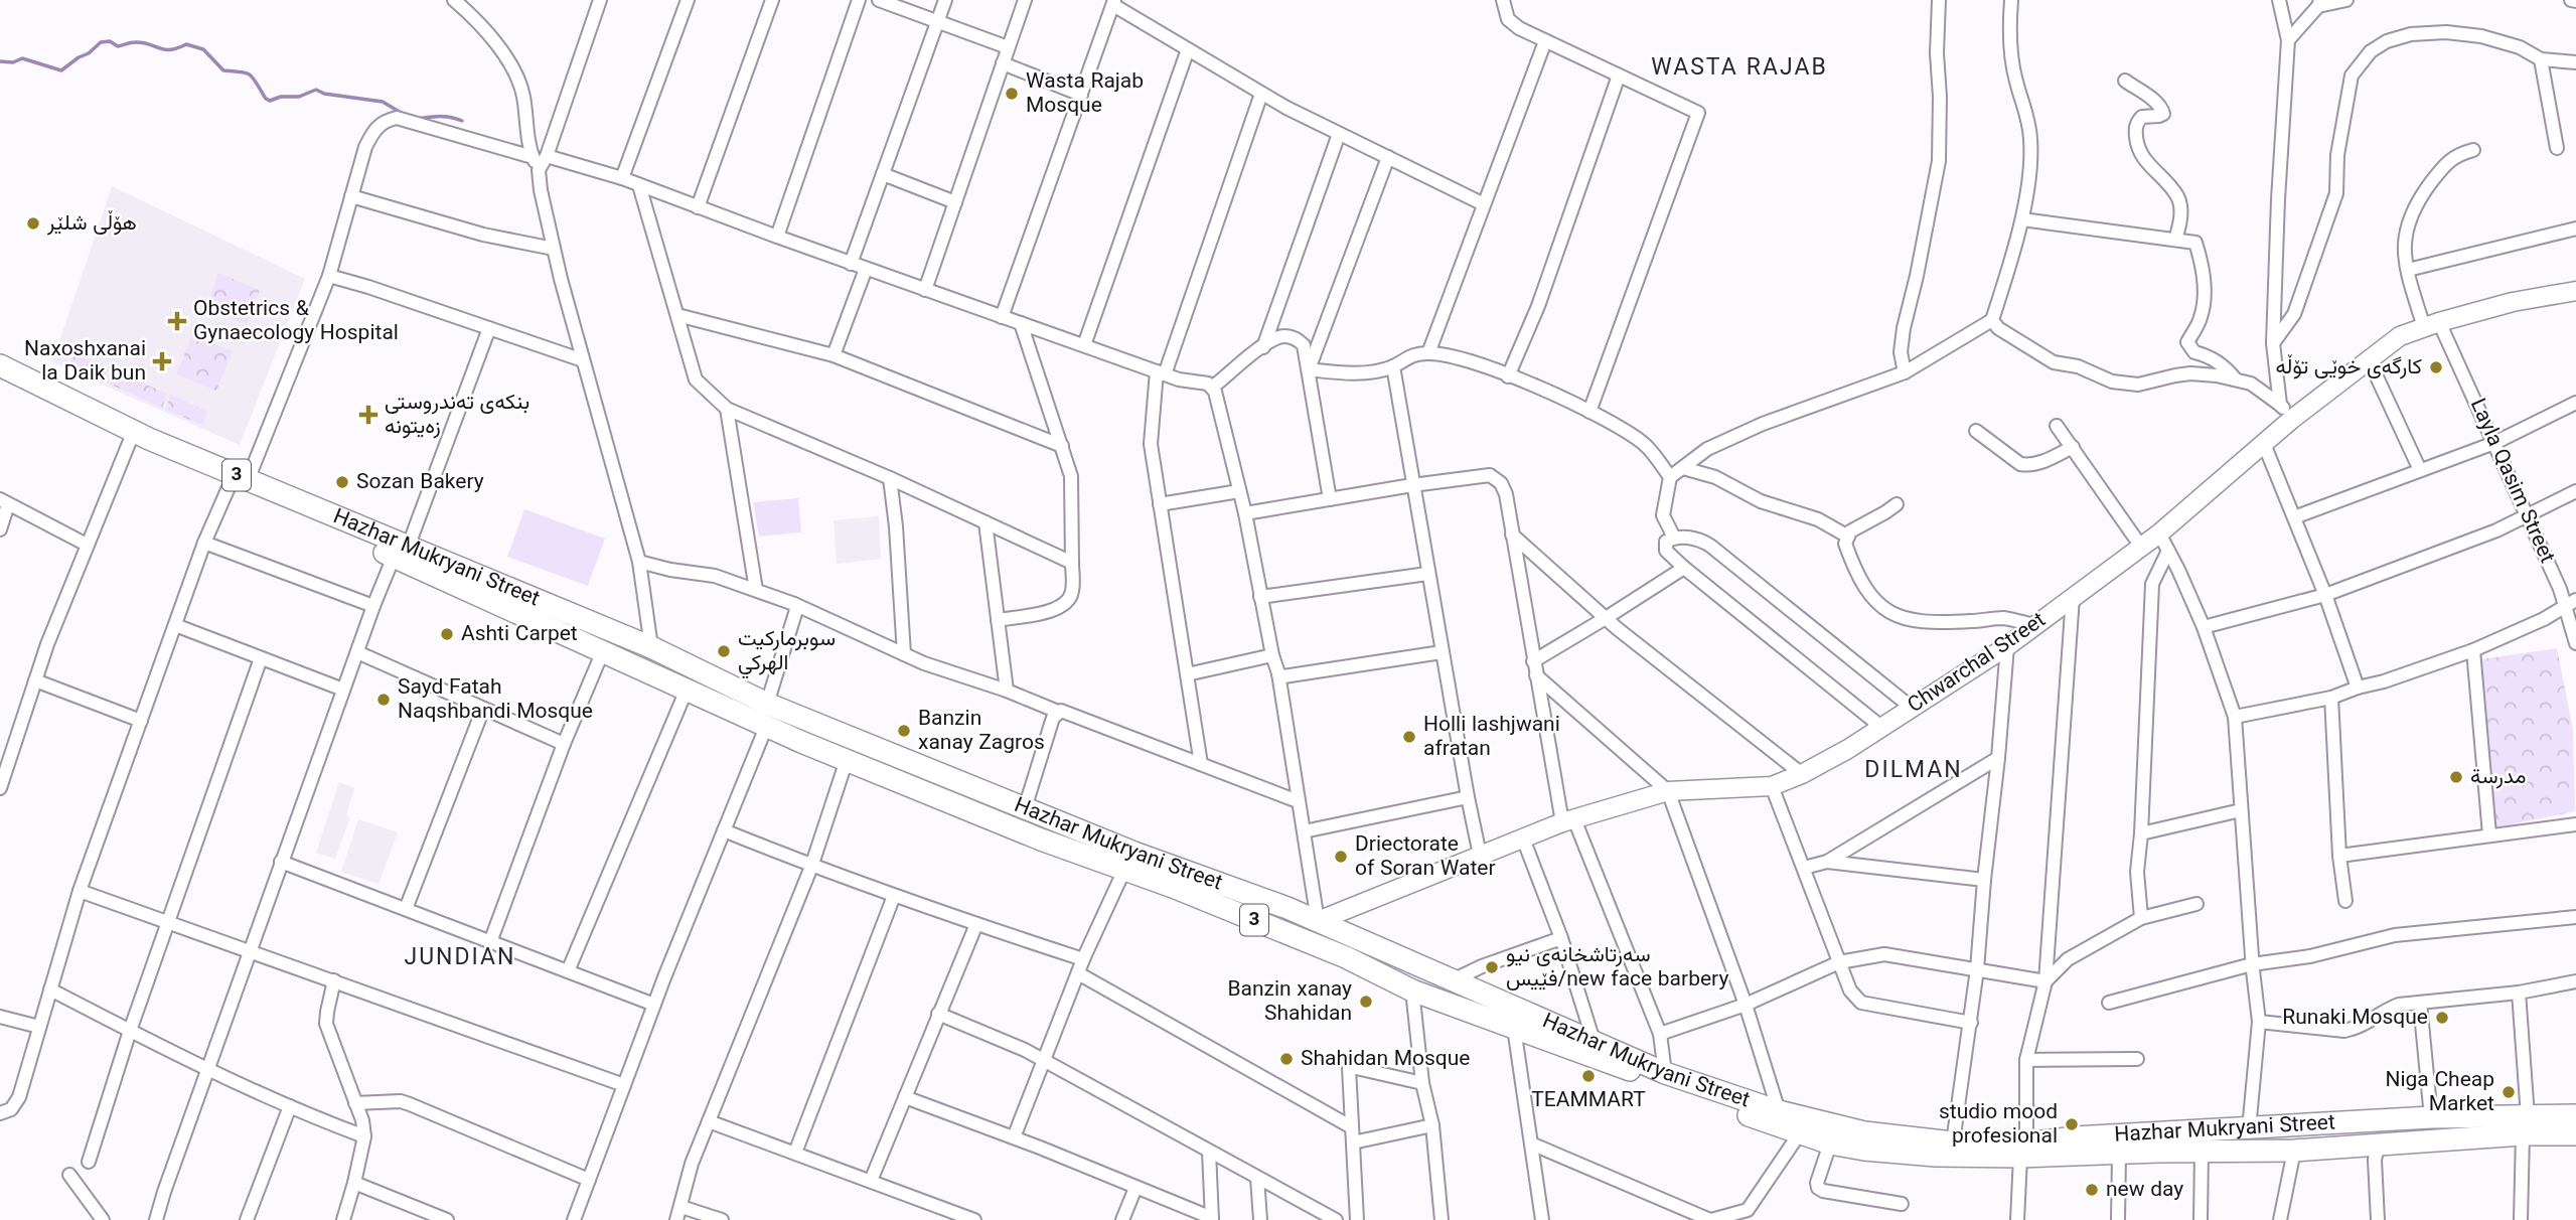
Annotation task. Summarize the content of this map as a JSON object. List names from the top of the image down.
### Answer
{
  "streets": {
    "highway": ["3", "Hazhar Mukryani Street"],
    "main road": ["Chwarchal Street"],
    "street": ["Layla Qasim Street"]
  },
  "crossings": [
    ["Layla Qasim Street", "Chwarchal Street"],
    ["Hazhar Mukryani Street", "Chwarchal Street"]
  ],
  "districts": ["WASTA RAJAB", "DILMAN", "JUNDIAN"],
  "places": {
    "other": [
      "Wasta Rajab Mosque",
      "هۆڵی شلێر",
      "کارگەی خوێی تۆڵە",
      "Sozan Bakery",
      "Ashti Carpet",
      "سوبرماركيت الهركي",
      "Sayd Fatah Naqshbandi Mosque",
      "Banzin xanay Zagros",
      "Holli lashjwani afratan",
      "مدرسة",
      "Driectorate of Soran Water",
      "سەرتاشخانەی نیو فێیس/new face barbery",
      "Banzin xanay Shahidan",
      "Runaki Mosque",
      "Shahidan Mosque",
      "TEAMMART",
      "Niga Cheap Market",
      "studio mood profesional",
      "new day"
    ],
    "health": ["Obstetrics & Gynaecology Hospital", "Naxoshxanai la Daik bun", "بنکەی تەندروستی زەیتونە"]
  }
}
